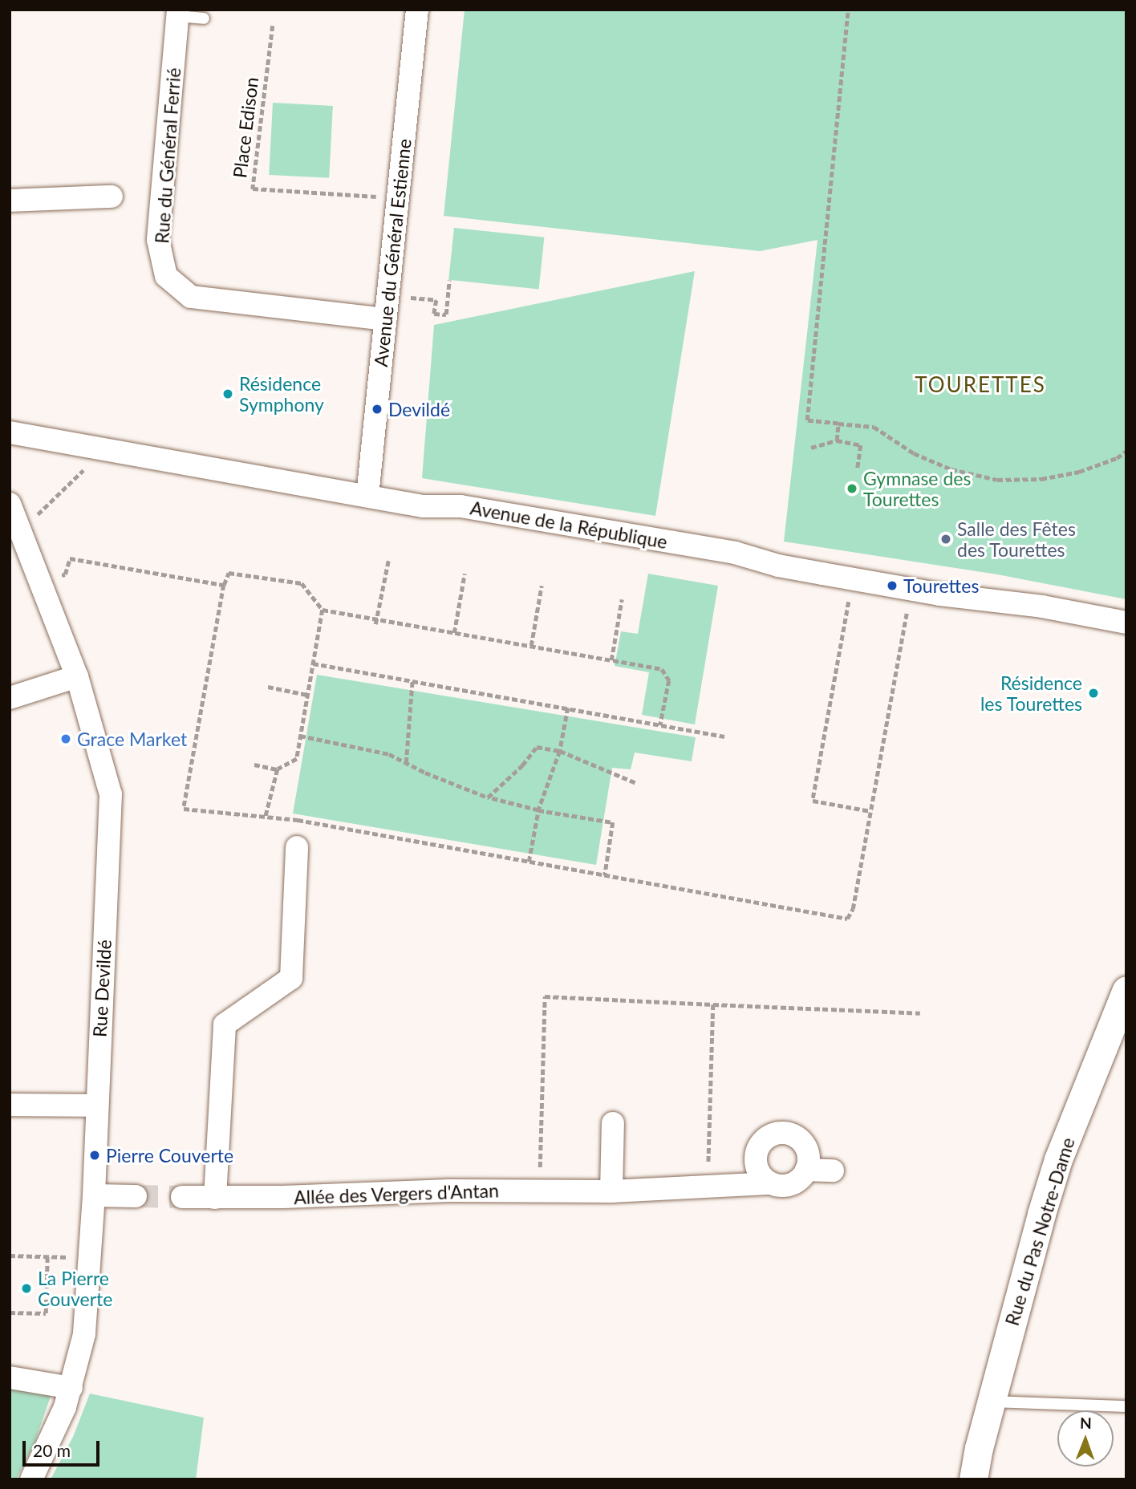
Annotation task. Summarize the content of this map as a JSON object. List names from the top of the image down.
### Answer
{
  "streets": {
    "street": [
      "Rue du Général Ferrié",
      "Avenue du Général Estienne",
      "Avenue de la République",
      "Rue Devildé",
      "Allée des Vergers d'Antan",
      "Rue du Pas Notre-Dame"
    ],
    "path": ["Place Edison"]
  },
  "crossings": [
    ["Place Edison", "Avenue du Général Estienne"],
    ["Rue du Général Ferrié", "Avenue du Général Estienne"],
    ["Avenue du Général Estienne", "Avenue de la République"]
  ],
  "districts": ["TOURETTES"],
  "places": [
    "Résidence Symphony",
    "Devildé",
    "Gymnase des Tourettes",
    "Salle des Fêtes des Tourettes",
    "Tourettes",
    "Résidence les Tourettes",
    "Grace Market",
    "Pierre Couverte",
    "La Pierre Couverte"
  ],
  "scale_bar": "20 m",
  "north": "top"
}
